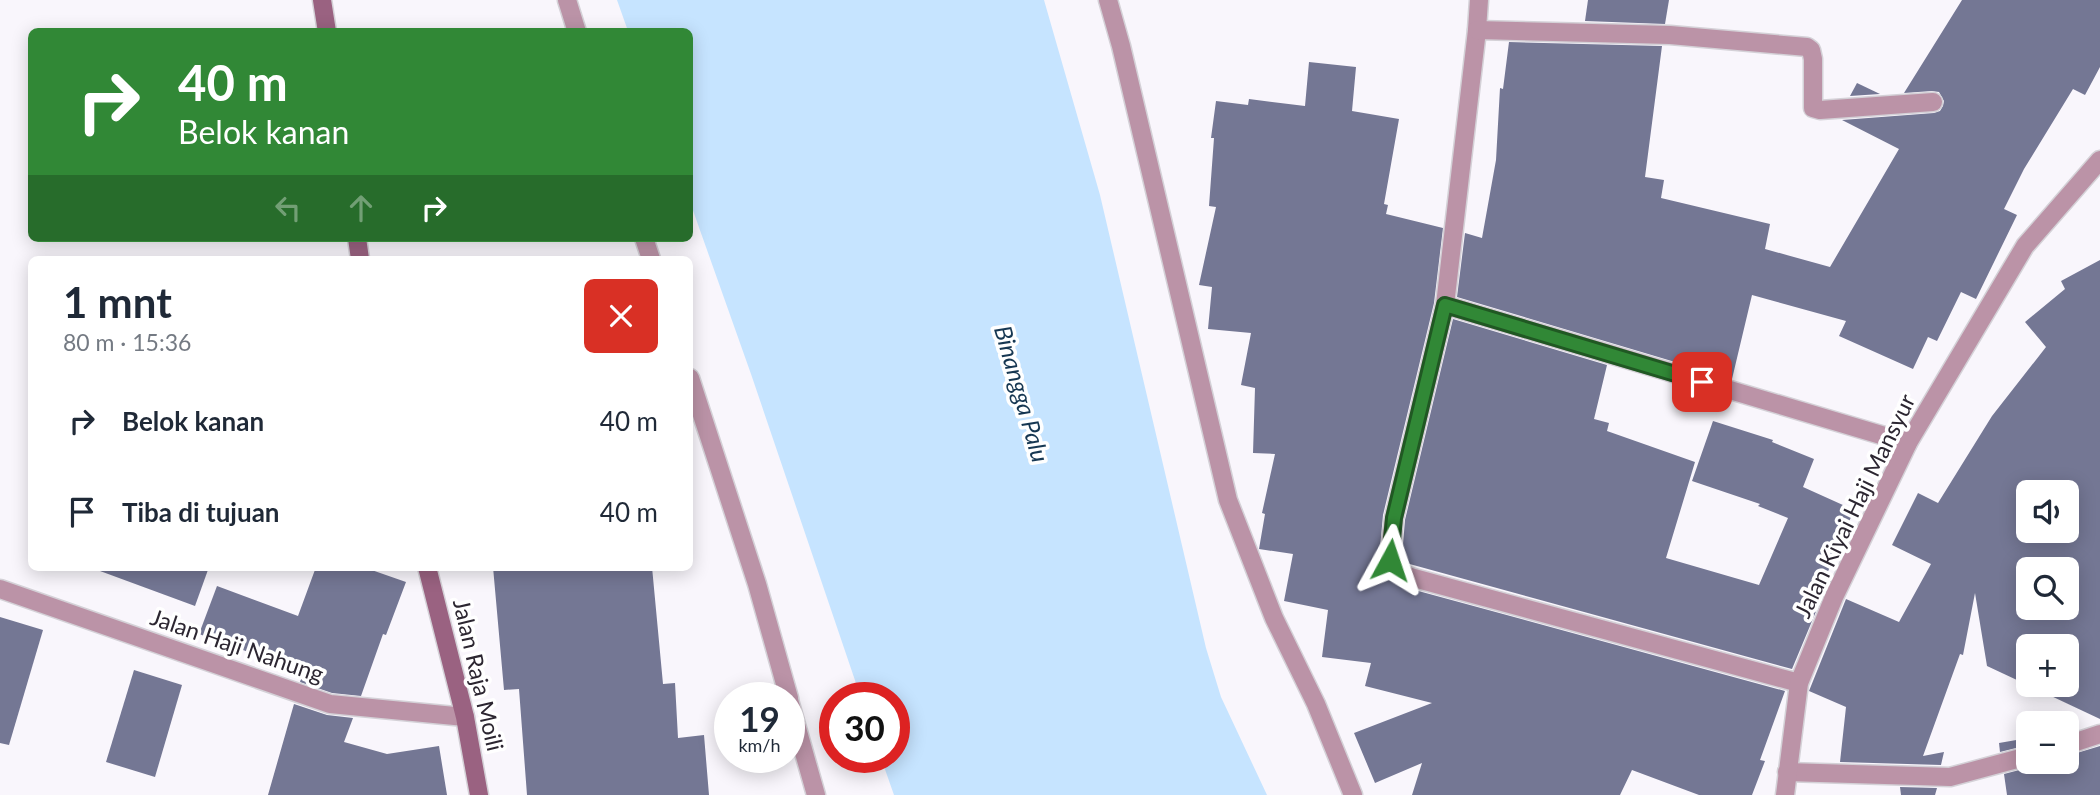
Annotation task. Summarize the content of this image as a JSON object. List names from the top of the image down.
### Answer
{
  "streets": {
    "street": ["Jalan Kiyai Haji Mansyur", "Jalan Haji Nahung", "Jalan Raja Moili"]
  },
  "crossings": [
    ["Jalan Haji Nahung", "Jalan Raja Moili"]
  ],
  "water": ["Binangga Palu"],
  "page": {
    "turn": ["40 m", "Belok kanan"],
    "heading": ["1 mnt", "80 m · 15:36"],
    "list": [
      {
        "name": "Belok kanan",
        "value": "40 m"
      },
      {
        "name": "Tiba di tujuan",
        "value": "40 m"
      }
    ],
    "map_buttons": ["+", "−"],
    "speed": "19 km/h",
    "limit": "30"
  }
}
